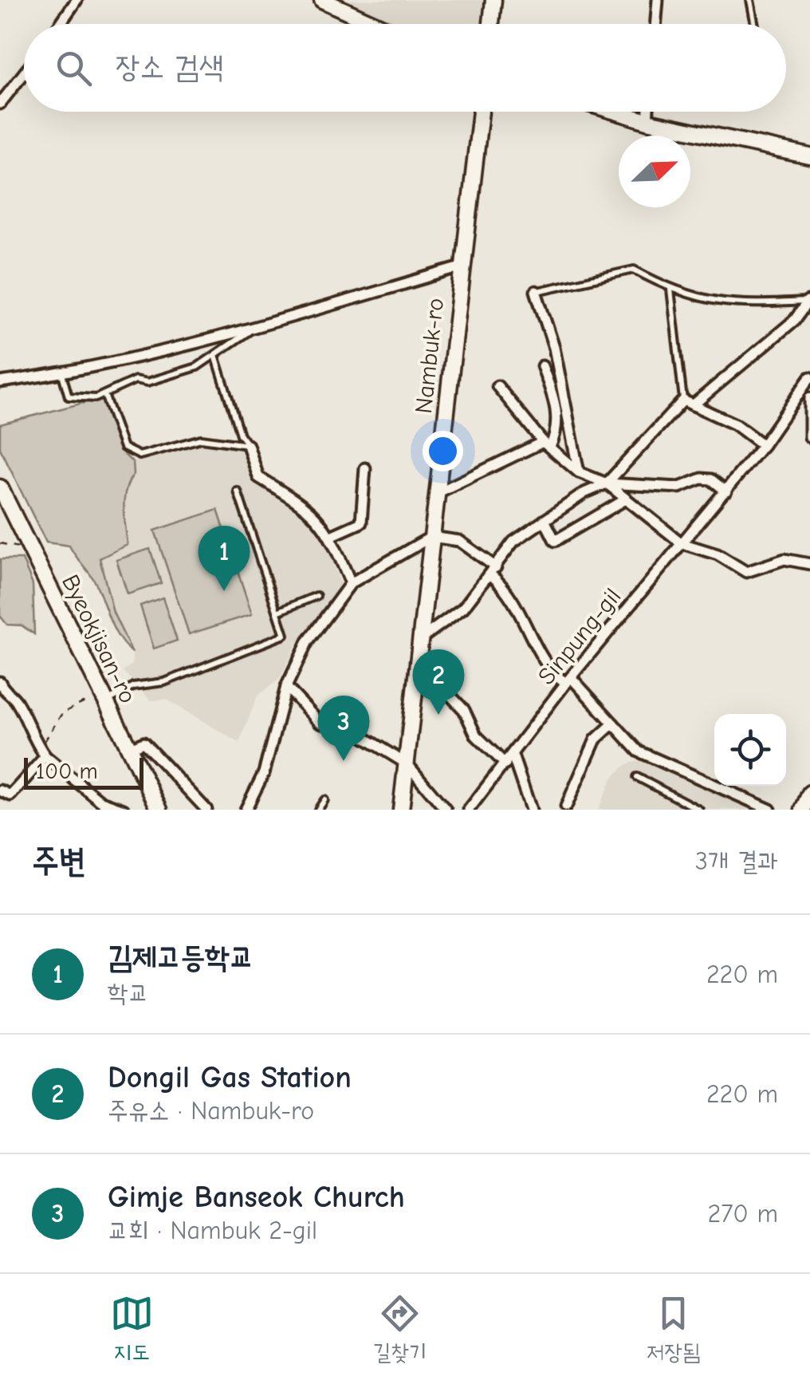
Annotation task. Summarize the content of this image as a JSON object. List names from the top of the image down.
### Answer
{
  "streets": {
    "main road": ["Nambuk-ro", "Byeokjisan-ro"],
    "street": ["Sinpung-gil"]
  },
  "scale_bar": "100 m",
  "north": "top right",
  "page": {
    "search": "장소 검색",
    "pins": ["1", "2", "3"],
    "scale": "100 m",
    "heading": ["주변", "3개 결과"],
    "list": [
      {
        "mark": "1",
        "name": "김제고등학교",
        "note": "학교",
        "value": "220 m"
      },
      {
        "mark": "2",
        "name": "Dongil Gas Station",
        "note": "주유소 · Nambuk-ro",
        "value": "220 m"
      },
      {
        "mark": "3",
        "name": "Gimje Banseok Church",
        "note": "교회 · Nambuk 2-gil",
        "value": "270 m"
      }
    ],
    "nav": ["지도", "길찾기", "저장됨"]
  }
}
